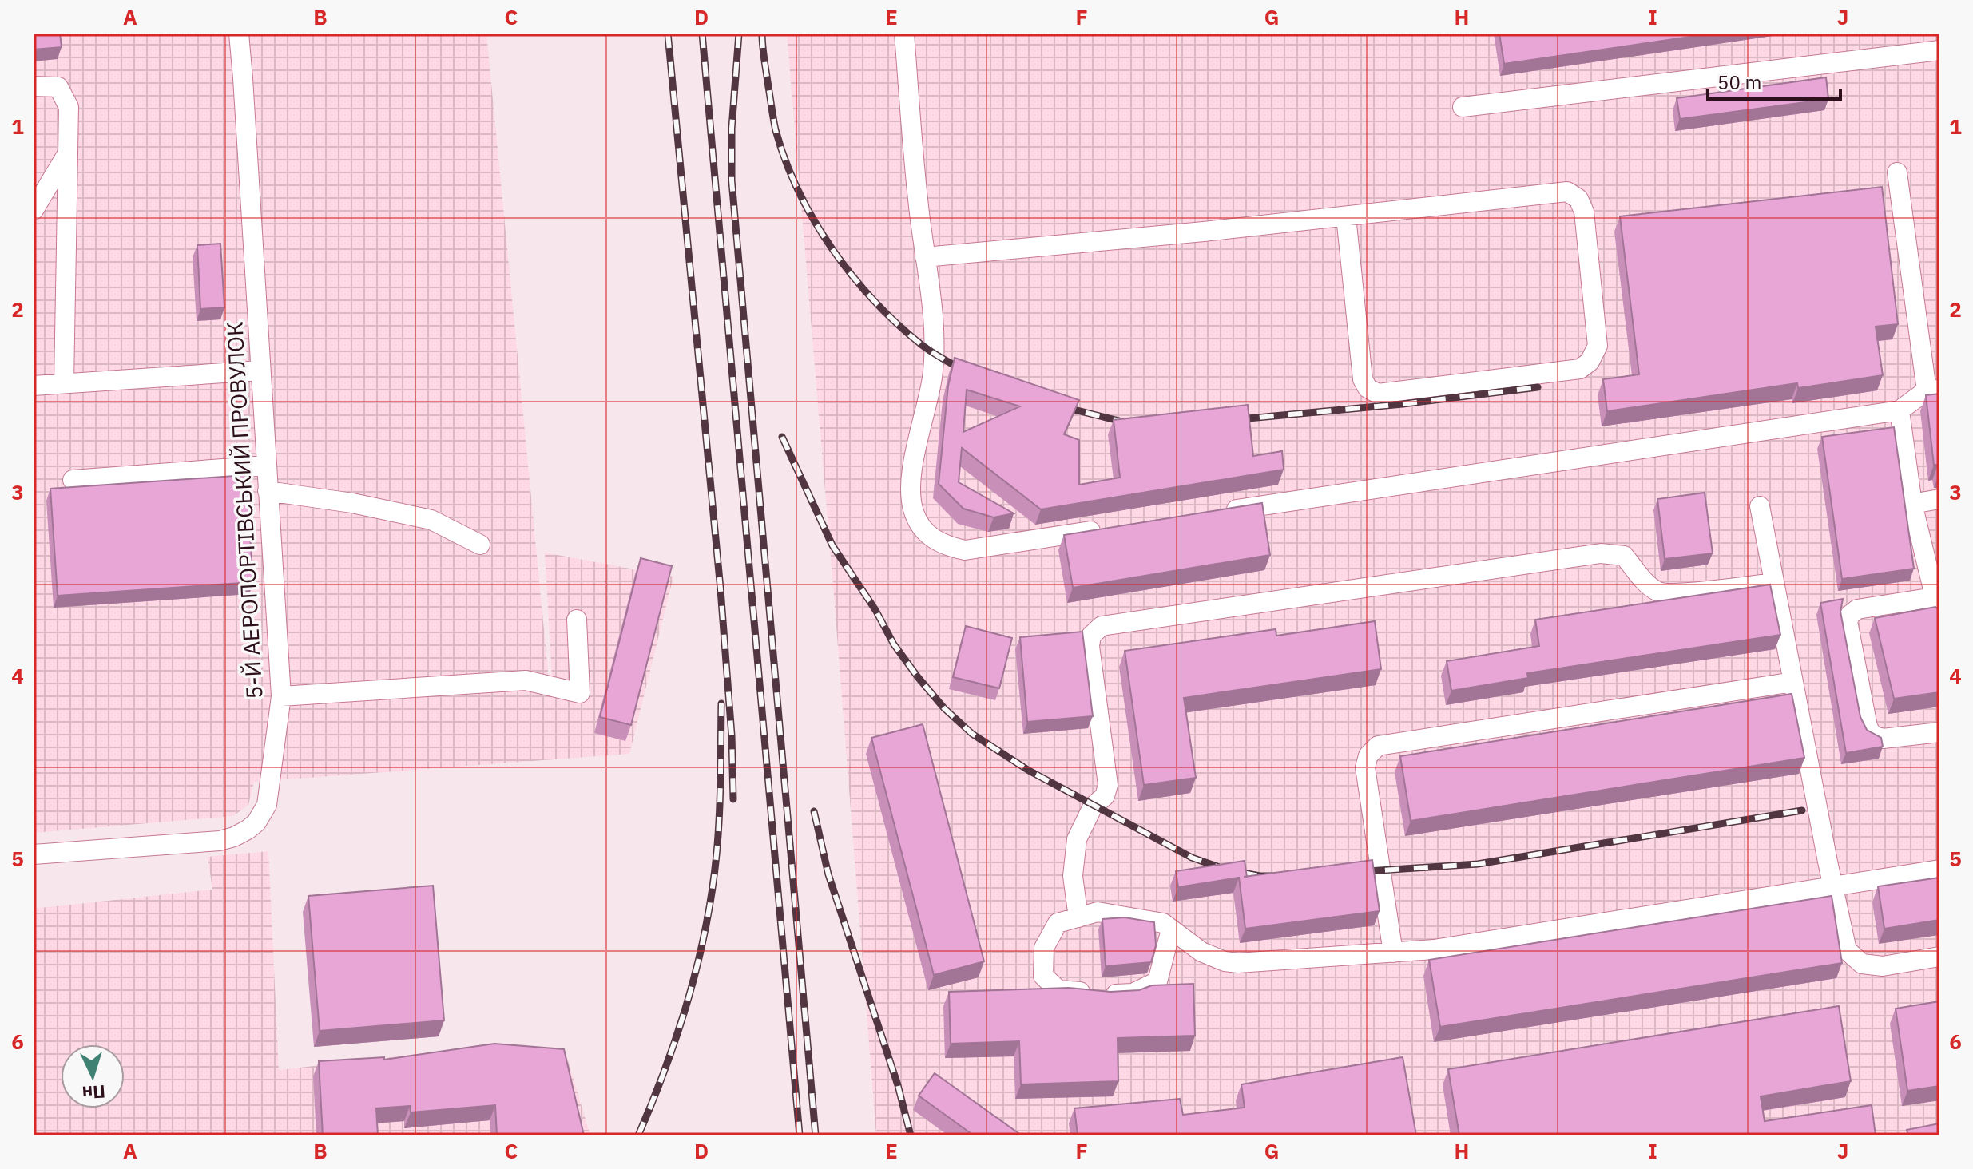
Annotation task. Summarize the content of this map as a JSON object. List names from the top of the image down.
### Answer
{
  "streets": {
    "lane": ["5-Й АЕРОПОРТІВСЬКИЙ ПРОВУЛОК"]
  },
  "scale_bar": "50 m",
  "north": "bottom",
  "grid": {
    "columns": [
      "A",
      "B",
      "C",
      "D",
      "E",
      "F",
      "G",
      "H",
      "I",
      "J"
    ],
    "rows": [
      "1",
      "2",
      "3",
      "4",
      "5",
      "6"
    ]
  }
}
